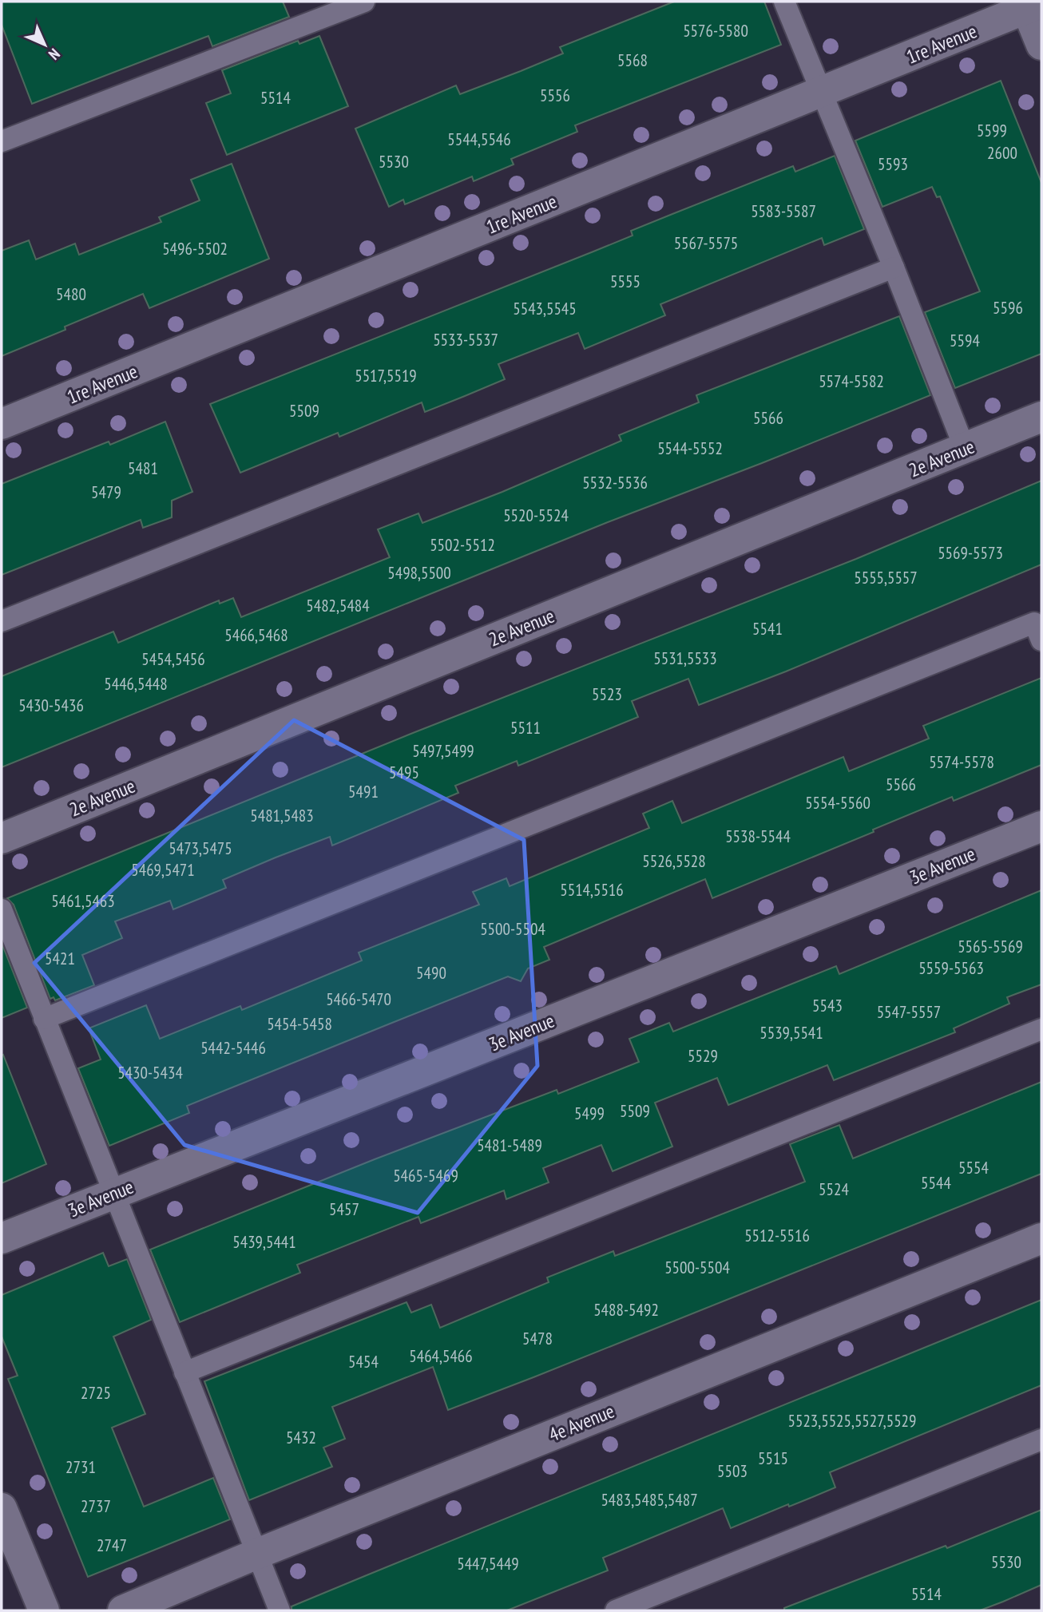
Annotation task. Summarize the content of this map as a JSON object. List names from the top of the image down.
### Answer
{
  "streets": {
    "street": [
      "1re Avenue",
      "2e Avenue",
      "3e Avenue",
      "4e Avenue"
    ]
  },
  "house_numbers": [
    "5576-5580",
    "5568",
    "5556",
    "5514",
    "5599",
    "5544,5546",
    "2600",
    "5530",
    "5593",
    "5583-5587",
    "5567-5575",
    "5496-5502",
    "5555",
    "5480",
    "5596",
    "5543,5545",
    "5533-5537",
    "5594",
    "5517,5519",
    "5574-5582",
    "5509",
    "5566",
    "5544-5552",
    "5481",
    "5532-5536",
    "5479",
    "5520-5524",
    "5502-5512",
    "5569-5573",
    "5498,5500",
    "5555,5557",
    "5482,5484",
    "5541",
    "5466,5468",
    "5531,5533",
    "5454,5456",
    "5446,5448",
    "5523",
    "5430-5436",
    "5511",
    "5497,5499",
    "5574-5578",
    "5495",
    "5566",
    "5491",
    "5554-5560",
    "5481,5483",
    "5538-5544",
    "5473,5475",
    "5526,5528",
    "5469,5471",
    "5514,5516",
    "5461,5463",
    "5500-5504",
    "5565-5569",
    "5421",
    "5559-5563",
    "5490",
    "5466-5470",
    "5543",
    "5547-5557",
    "5454-5458",
    "5539,5541",
    "5442-5446",
    "5529",
    "5430-5434",
    "5509",
    "5499",
    "5481-5489",
    "5554",
    "5465-5469",
    "5544",
    "5524",
    "5457",
    "5512-5516",
    "5439,5441",
    "5500-5504",
    "5488-5492",
    "5478",
    "5464,5466",
    "5454",
    "2725",
    "5523,5525,5527,5529",
    "5432",
    "5515",
    "2731",
    "5503",
    "5483,5485,5487",
    "2737",
    "2747",
    "5530",
    "5447,5449",
    "5514"
  ],
  "north": "bottom right"
}
